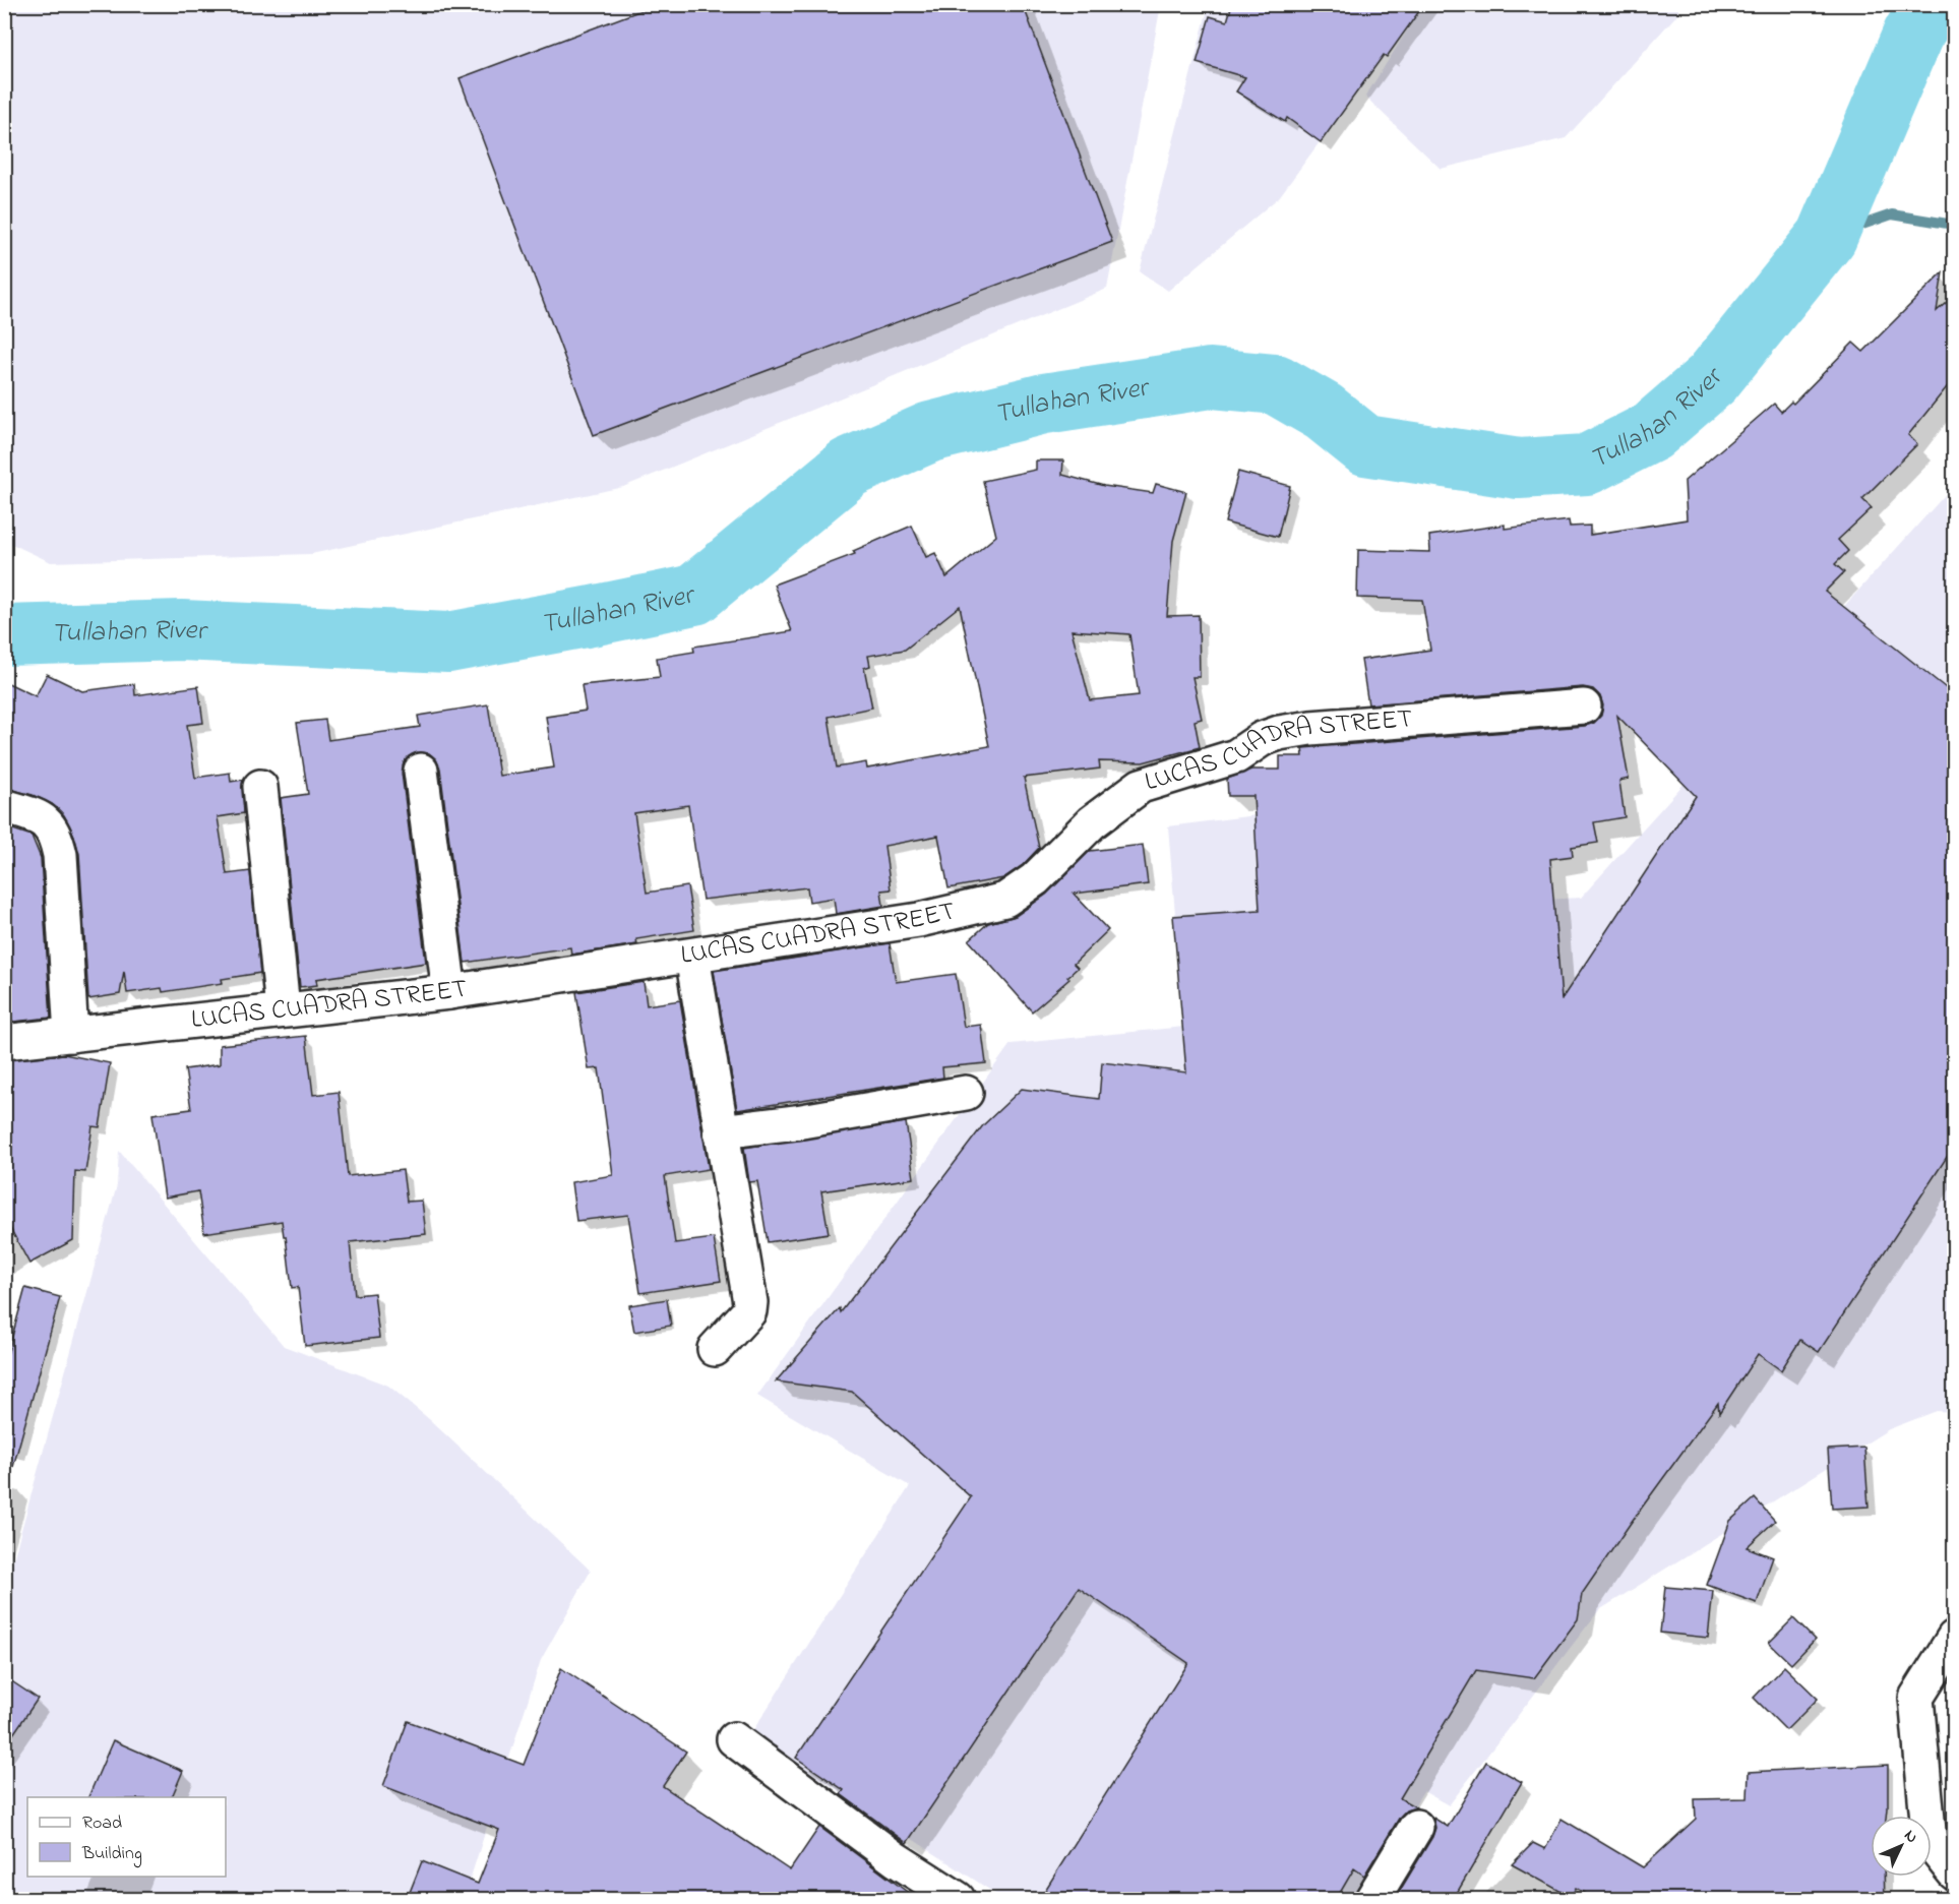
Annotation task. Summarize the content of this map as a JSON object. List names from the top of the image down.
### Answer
{
  "streets": {
    "street": ["LUCAS CUADRA STREET"]
  },
  "water": ["Tullahan River"],
  "legend": ["Road", "Building"],
  "north": "top right"
}
